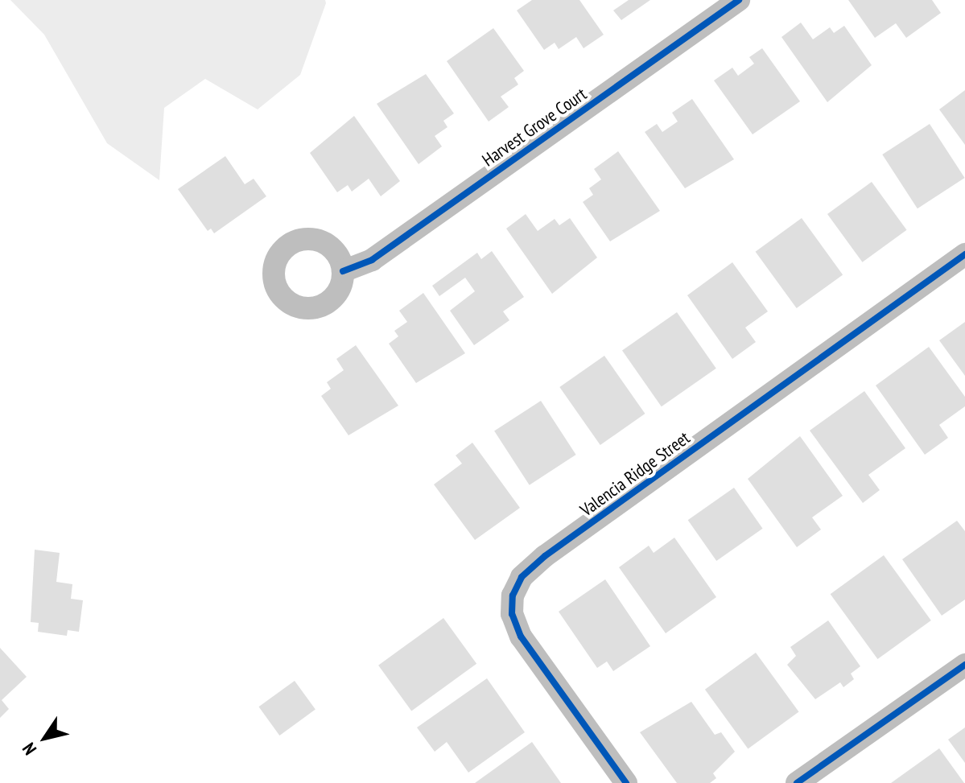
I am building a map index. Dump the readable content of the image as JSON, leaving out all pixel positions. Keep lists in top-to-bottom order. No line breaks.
{"streets":{"street":["Harvest Grove Court","Valencia Ridge Street"]},"north":"bottom left"}
